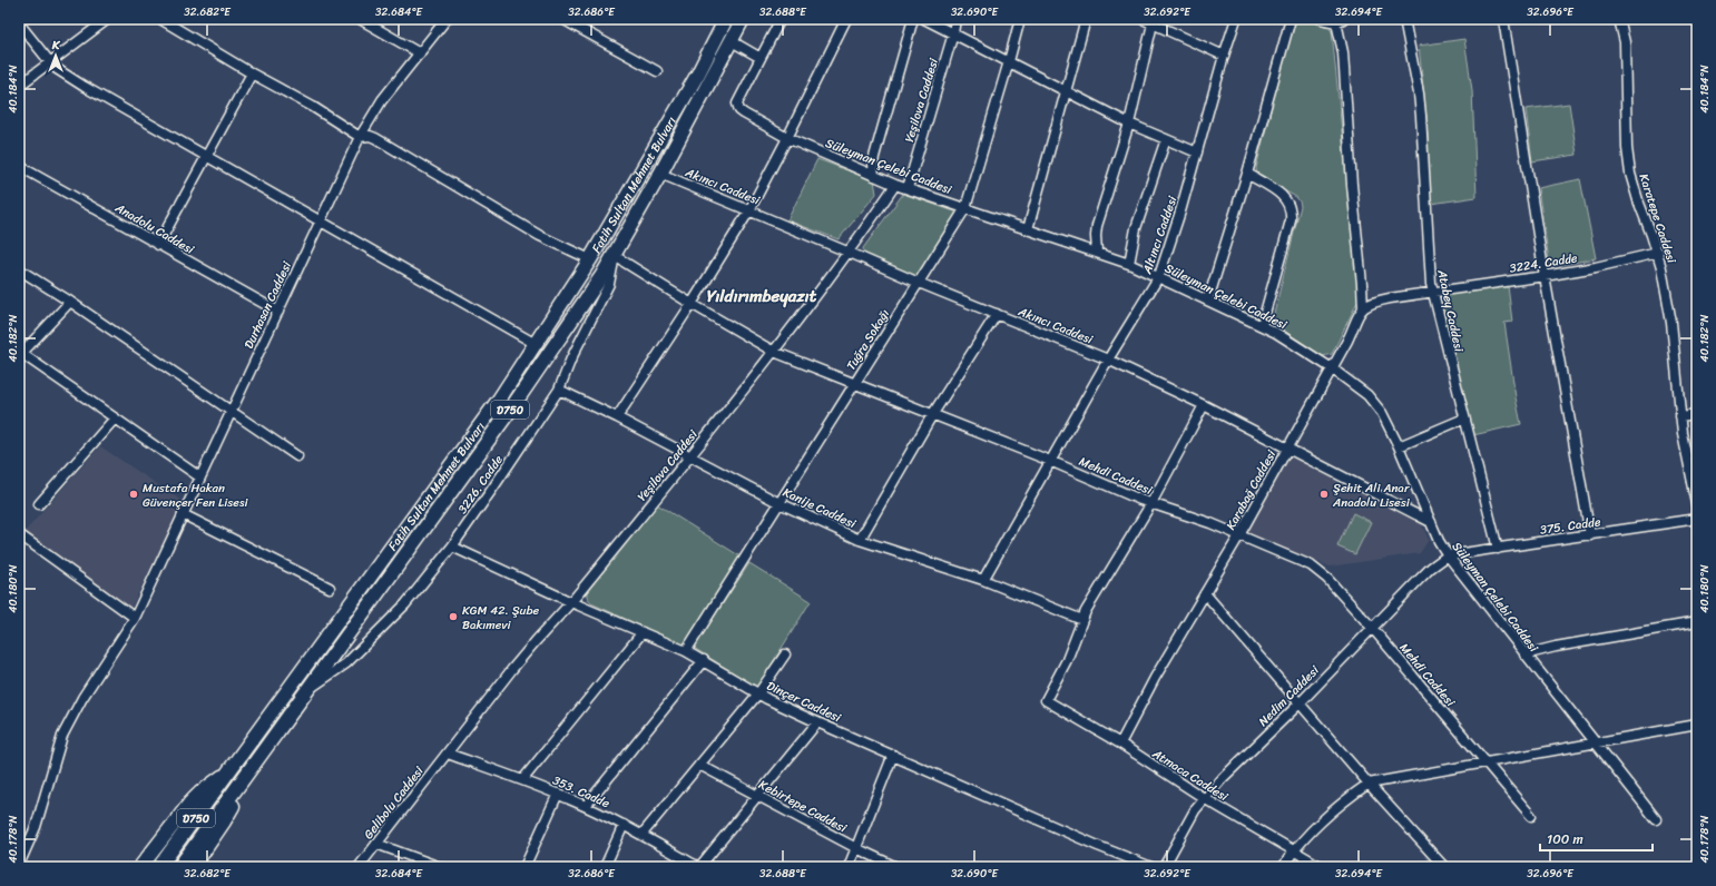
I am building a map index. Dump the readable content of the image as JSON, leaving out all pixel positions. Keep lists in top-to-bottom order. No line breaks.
{"streets":{"highway":["Fatih Sultan Mehmet Bulvarı","D750"],"street":["Yeşilova Caddesi","Süleyman Çelebi Caddesi","Akıncı Caddesi","Karatepe Caddesi","Anadolu Caddesi","Altıncı Caddesi","3224. Cadde","Durhasan Caddesi","Atabey Caddesi","Tuğra Sokağı","Mehdi Caddesi","3226. Cadde","Karabağ Caddesi","Kanije Caddesi","375. Cadde","Nedim Caddesi","Dinçer Caddesi","Atmaca Caddesi","353. Cadde","Gelibolu Caddesi","Kebirtepe Caddesi"]},"crossings":[["Yeşilova Caddesi","Süleyman Çelebi Caddesi"],["Yeşilova Caddesi","Akıncı Caddesi"],["Yeşilova Caddesi","Mehdi Caddesi"],["Yeşilova Caddesi","Kanije Caddesi"],["Yeşilova Caddesi","Dinçer Caddesi"],["Yeşilova Caddesi","353. Cadde"],["Yeşilova Caddesi","Gelibolu Caddesi"],["Süleyman Çelebi Caddesi","Akıncı Caddesi"],["Süleyman Çelebi Caddesi","Altıncı Caddesi"],["Süleyman Çelebi Caddesi","Tuğra Sokağı"],["Süleyman Çelebi Caddesi","Karabağ Caddesi"],["Süleyman Çelebi Caddesi","375. Cadde"],["Süleyman Çelebi Caddesi","Nedim Caddesi"],["Fatih Sultan Mehmet Bulvarı","Akıncı Caddesi"],["Fatih Sultan Mehmet Bulvarı","Mehdi Caddesi"],["Fatih Sultan Mehmet Bulvarı","3226. Cadde"],["Akıncı Caddesi","Altıncı Caddesi"],["Akıncı Caddesi","Tuğra Sokağı"],["Akıncı Caddesi","Karabağ Caddesi"],["Karatepe Caddesi","3224. Cadde"],["Anadolu Caddesi","Durhasan Caddesi"],["Altıncı Caddesi","Mehdi Caddesi"],["Altıncı Caddesi","Kanije Caddesi"],["3224. Cadde","Atabey Caddesi"],["Atabey Caddesi","375. Cadde"],["Tuğra Sokağı","Mehdi Caddesi"],["Tuğra Sokağı","Kanije Caddesi"],["Tuğra Sokağı","Dinçer Caddesi"],["Mehdi Caddesi","3226. Cadde"],["Mehdi Caddesi","Karabağ Caddesi"],["Mehdi Caddesi","Nedim Caddesi"],["3226. Cadde","Kanije Caddesi"],["3226. Cadde","Dinçer Caddesi"],["Karabağ Caddesi","Atmaca Caddesi"],["Kanije Caddesi","Atmaca Caddesi"],["375. Cadde","Nedim Caddesi"],["Nedim Caddesi","Atmaca Caddesi"],["353. Cadde","Gelibolu Caddesi"]],"districts":["Yıldırımbeyazıt"],"places":["Mustafa Hakan Güvençer Fen Lisesi","Şehit Ali Anar Anadolu Lisesi","KGM 42. Şube Bakımevi"],"scale_bar":"100 m","north":"top","coordinates":["32.682°E","32.684°E","32.686°E","32.688°E","32.690°E","32.692°E","32.694°E","32.696°E","40.184°N","40.182°N","40.180°N","40.178°N"]}
